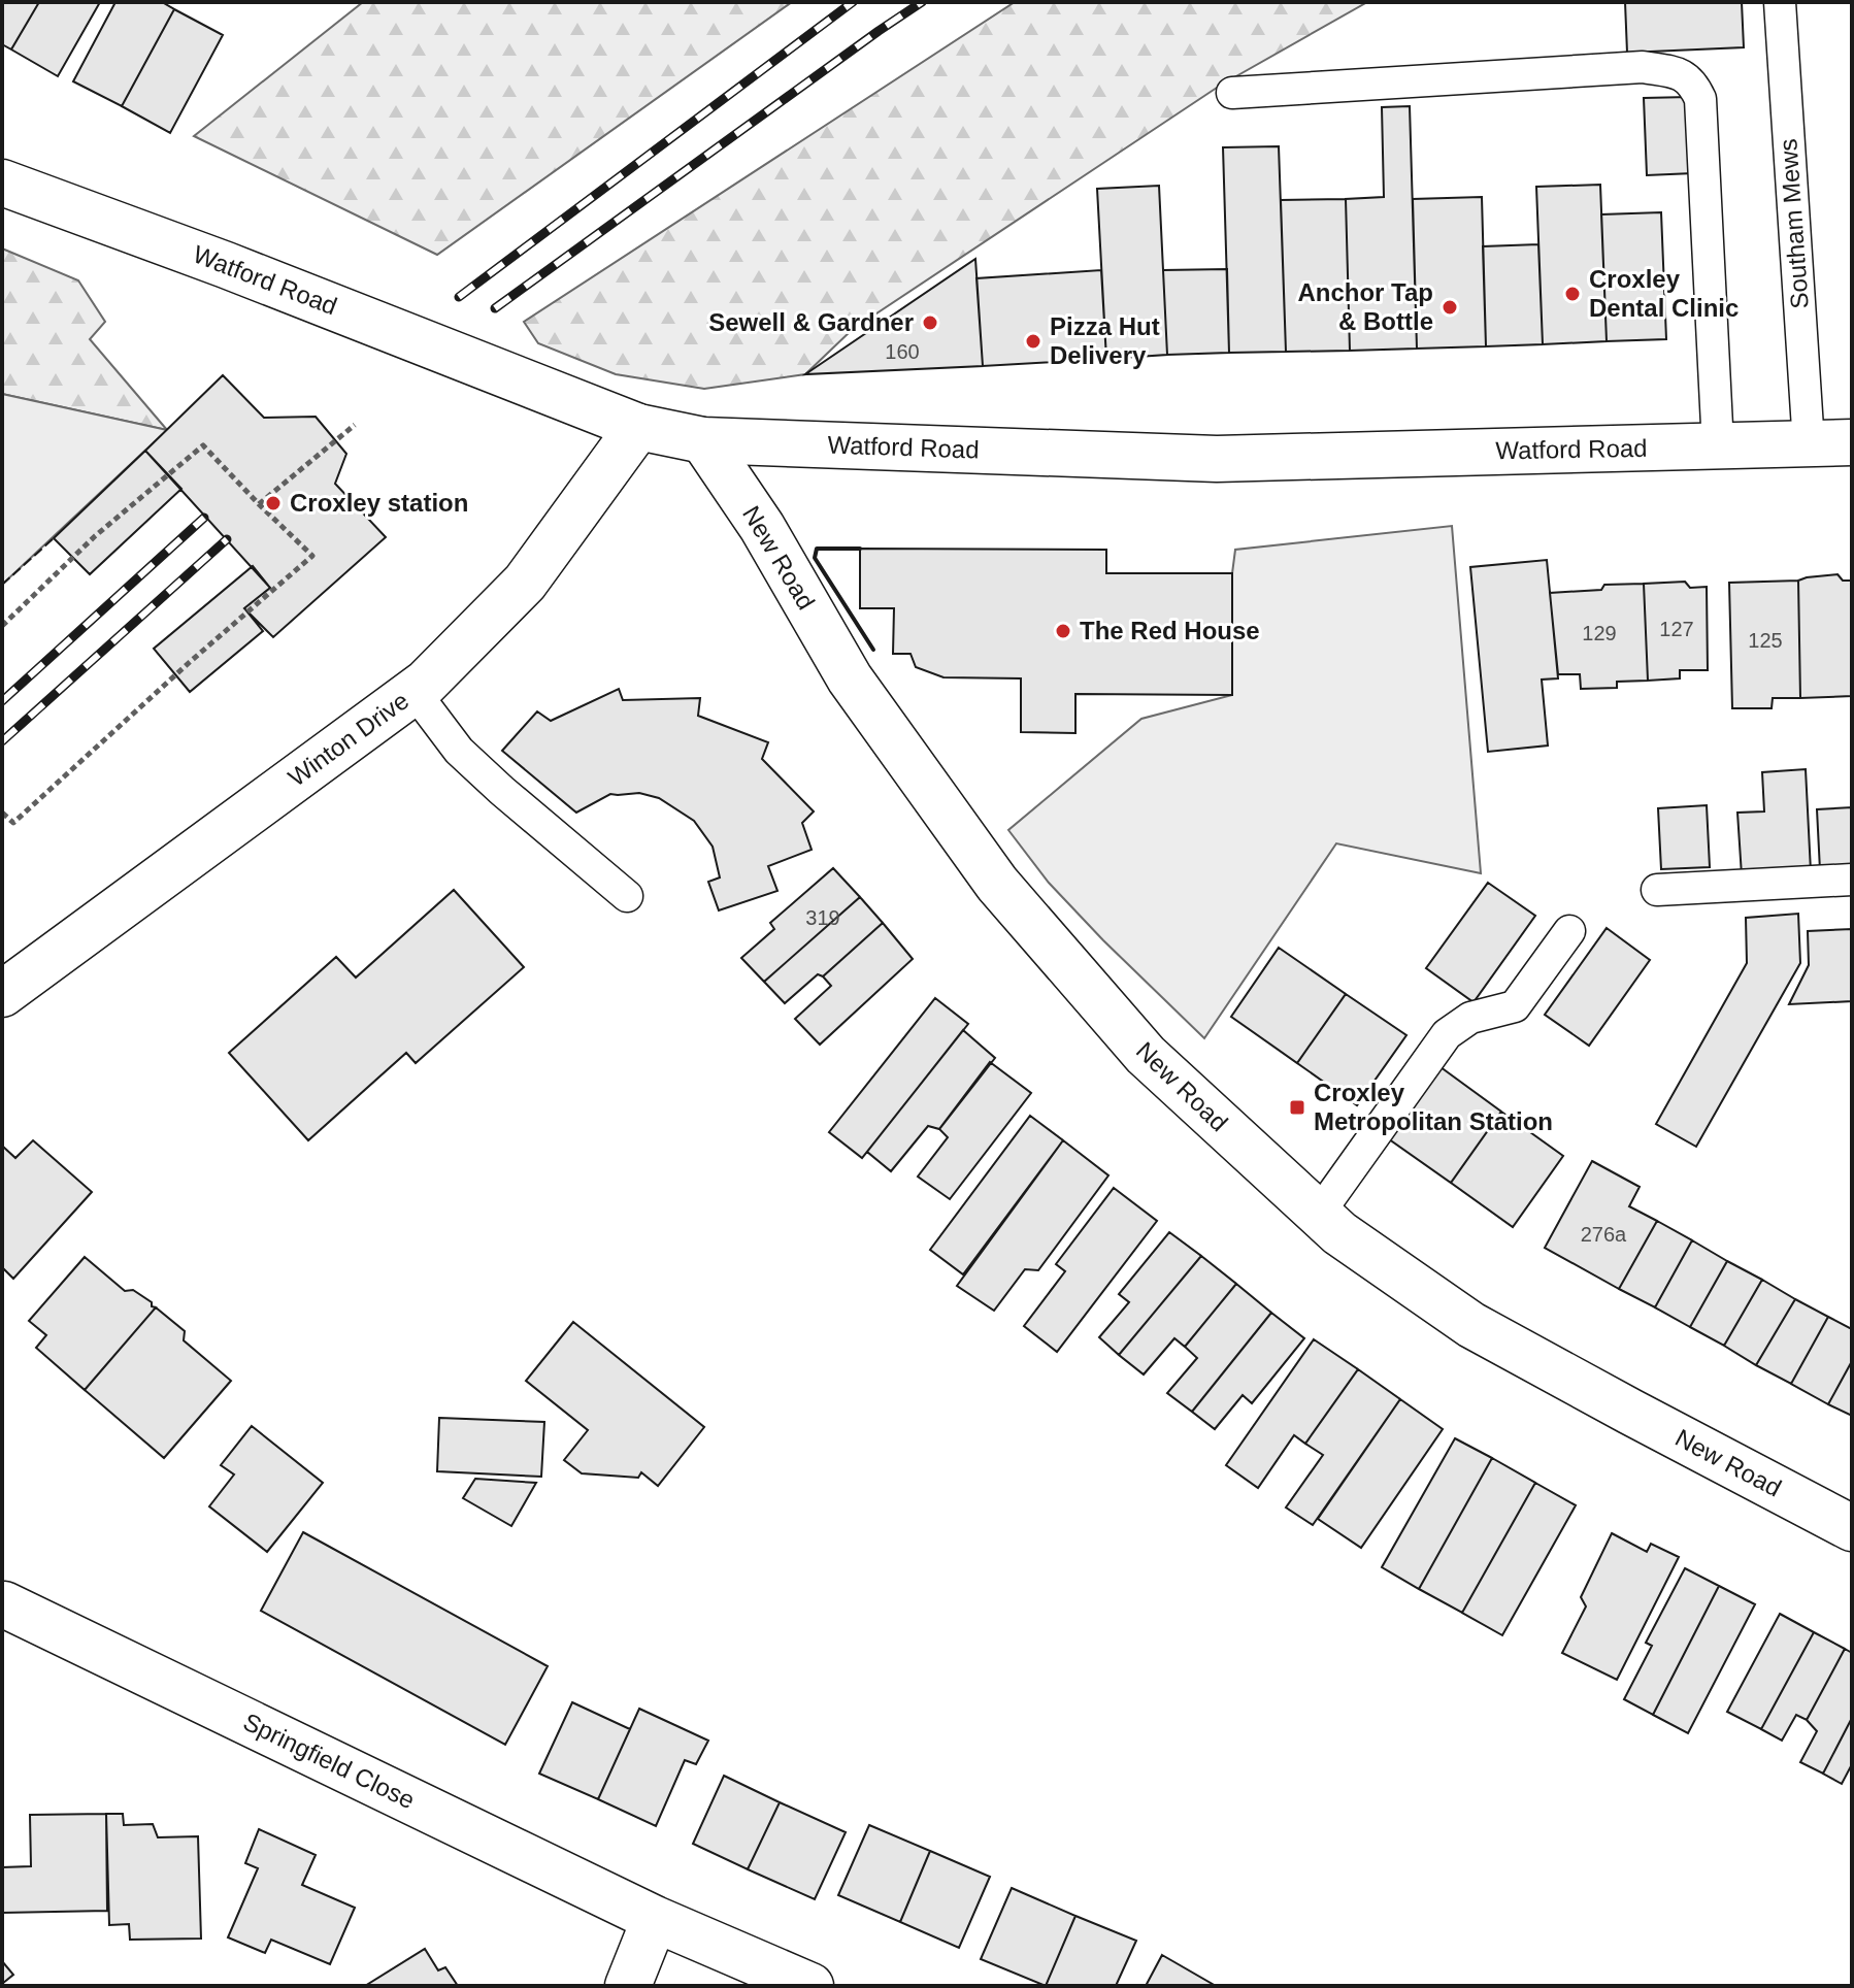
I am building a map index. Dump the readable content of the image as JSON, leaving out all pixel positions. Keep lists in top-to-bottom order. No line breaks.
{"streets":{"street":["Watford Road","New Road","Winton Drive","Springfield Close"],"lane":["Southam Mews"]},"crossings":[["Southam Mews","Watford Road"],["Watford Road","New Road"],["Watford Road","Winton Drive"]],"places":{"other":["Croxley Dental Clinic","Anchor Tap & Bottle","Sewell & Gardner","Pizza Hut Delivery","Croxley station","The Red House"],"transit":["Croxley Metropolitan Station"]},"house_numbers":["160","127","129","125","319","276a"]}
